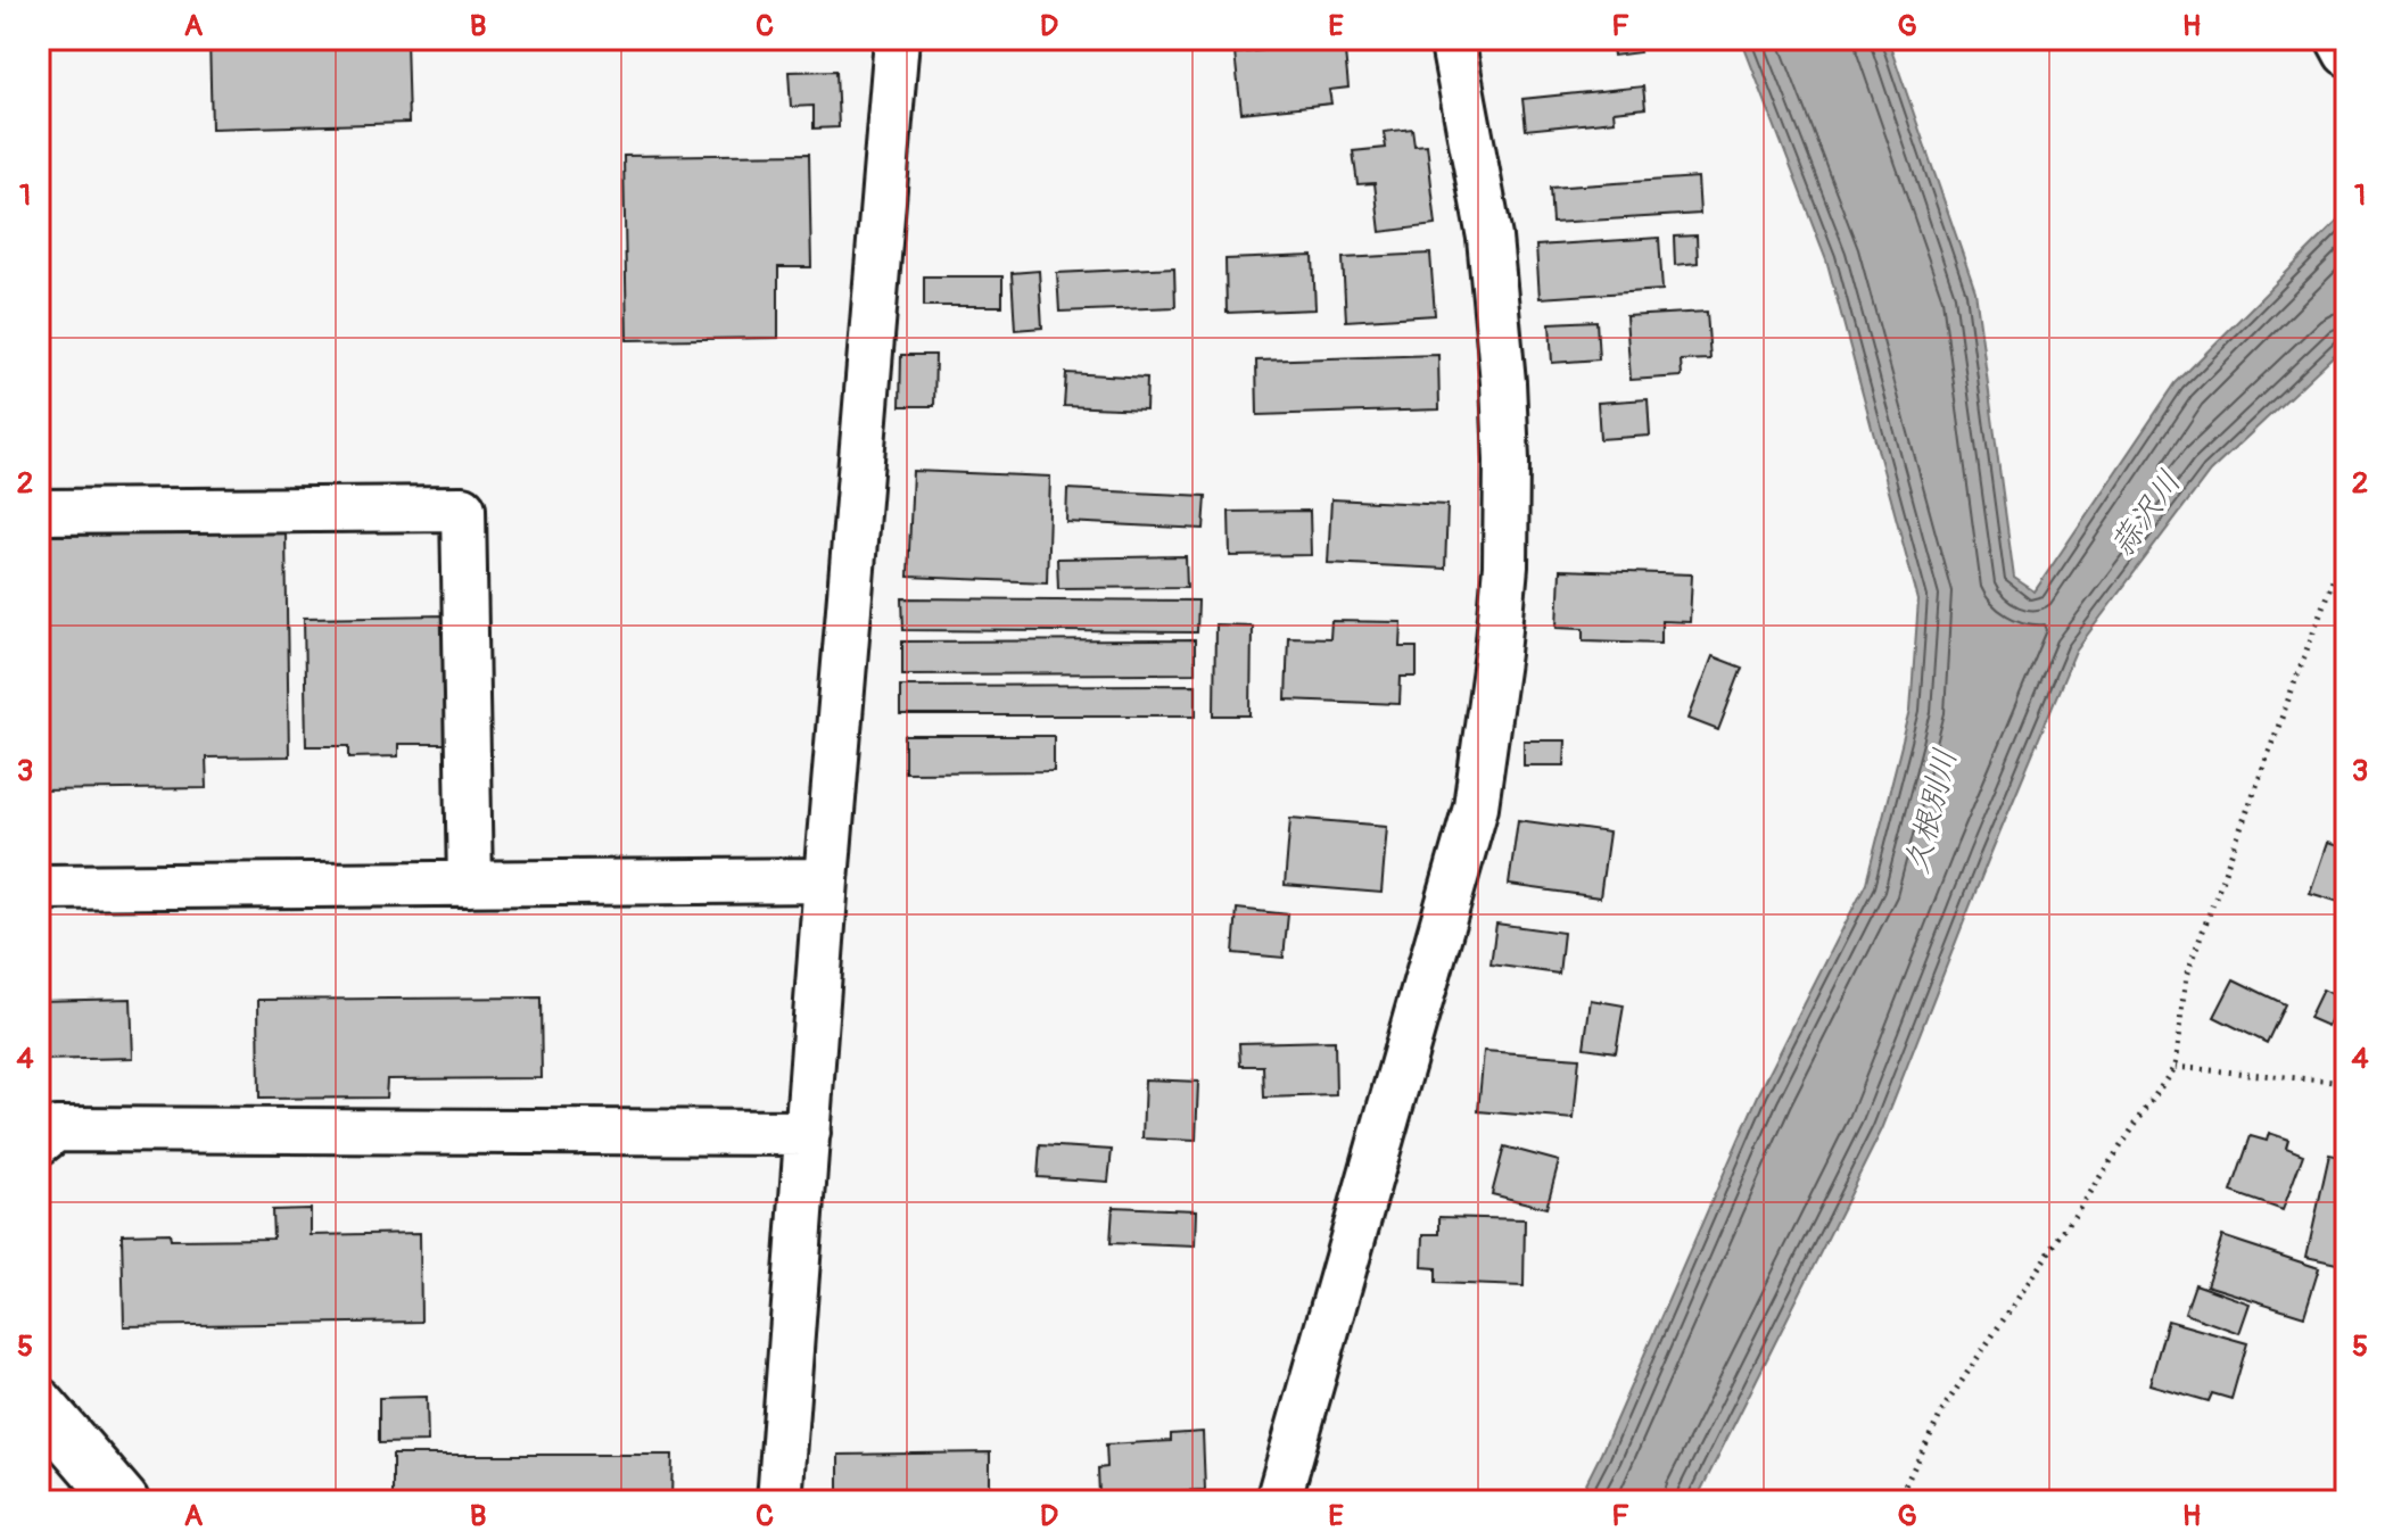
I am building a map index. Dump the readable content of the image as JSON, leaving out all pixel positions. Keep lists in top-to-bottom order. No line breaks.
{"water":["蒜沢川","久根別川"],"grid":{"columns":["A","B","C","D","E","F","G","H"],"rows":["1","2","3","4","5"]}}
